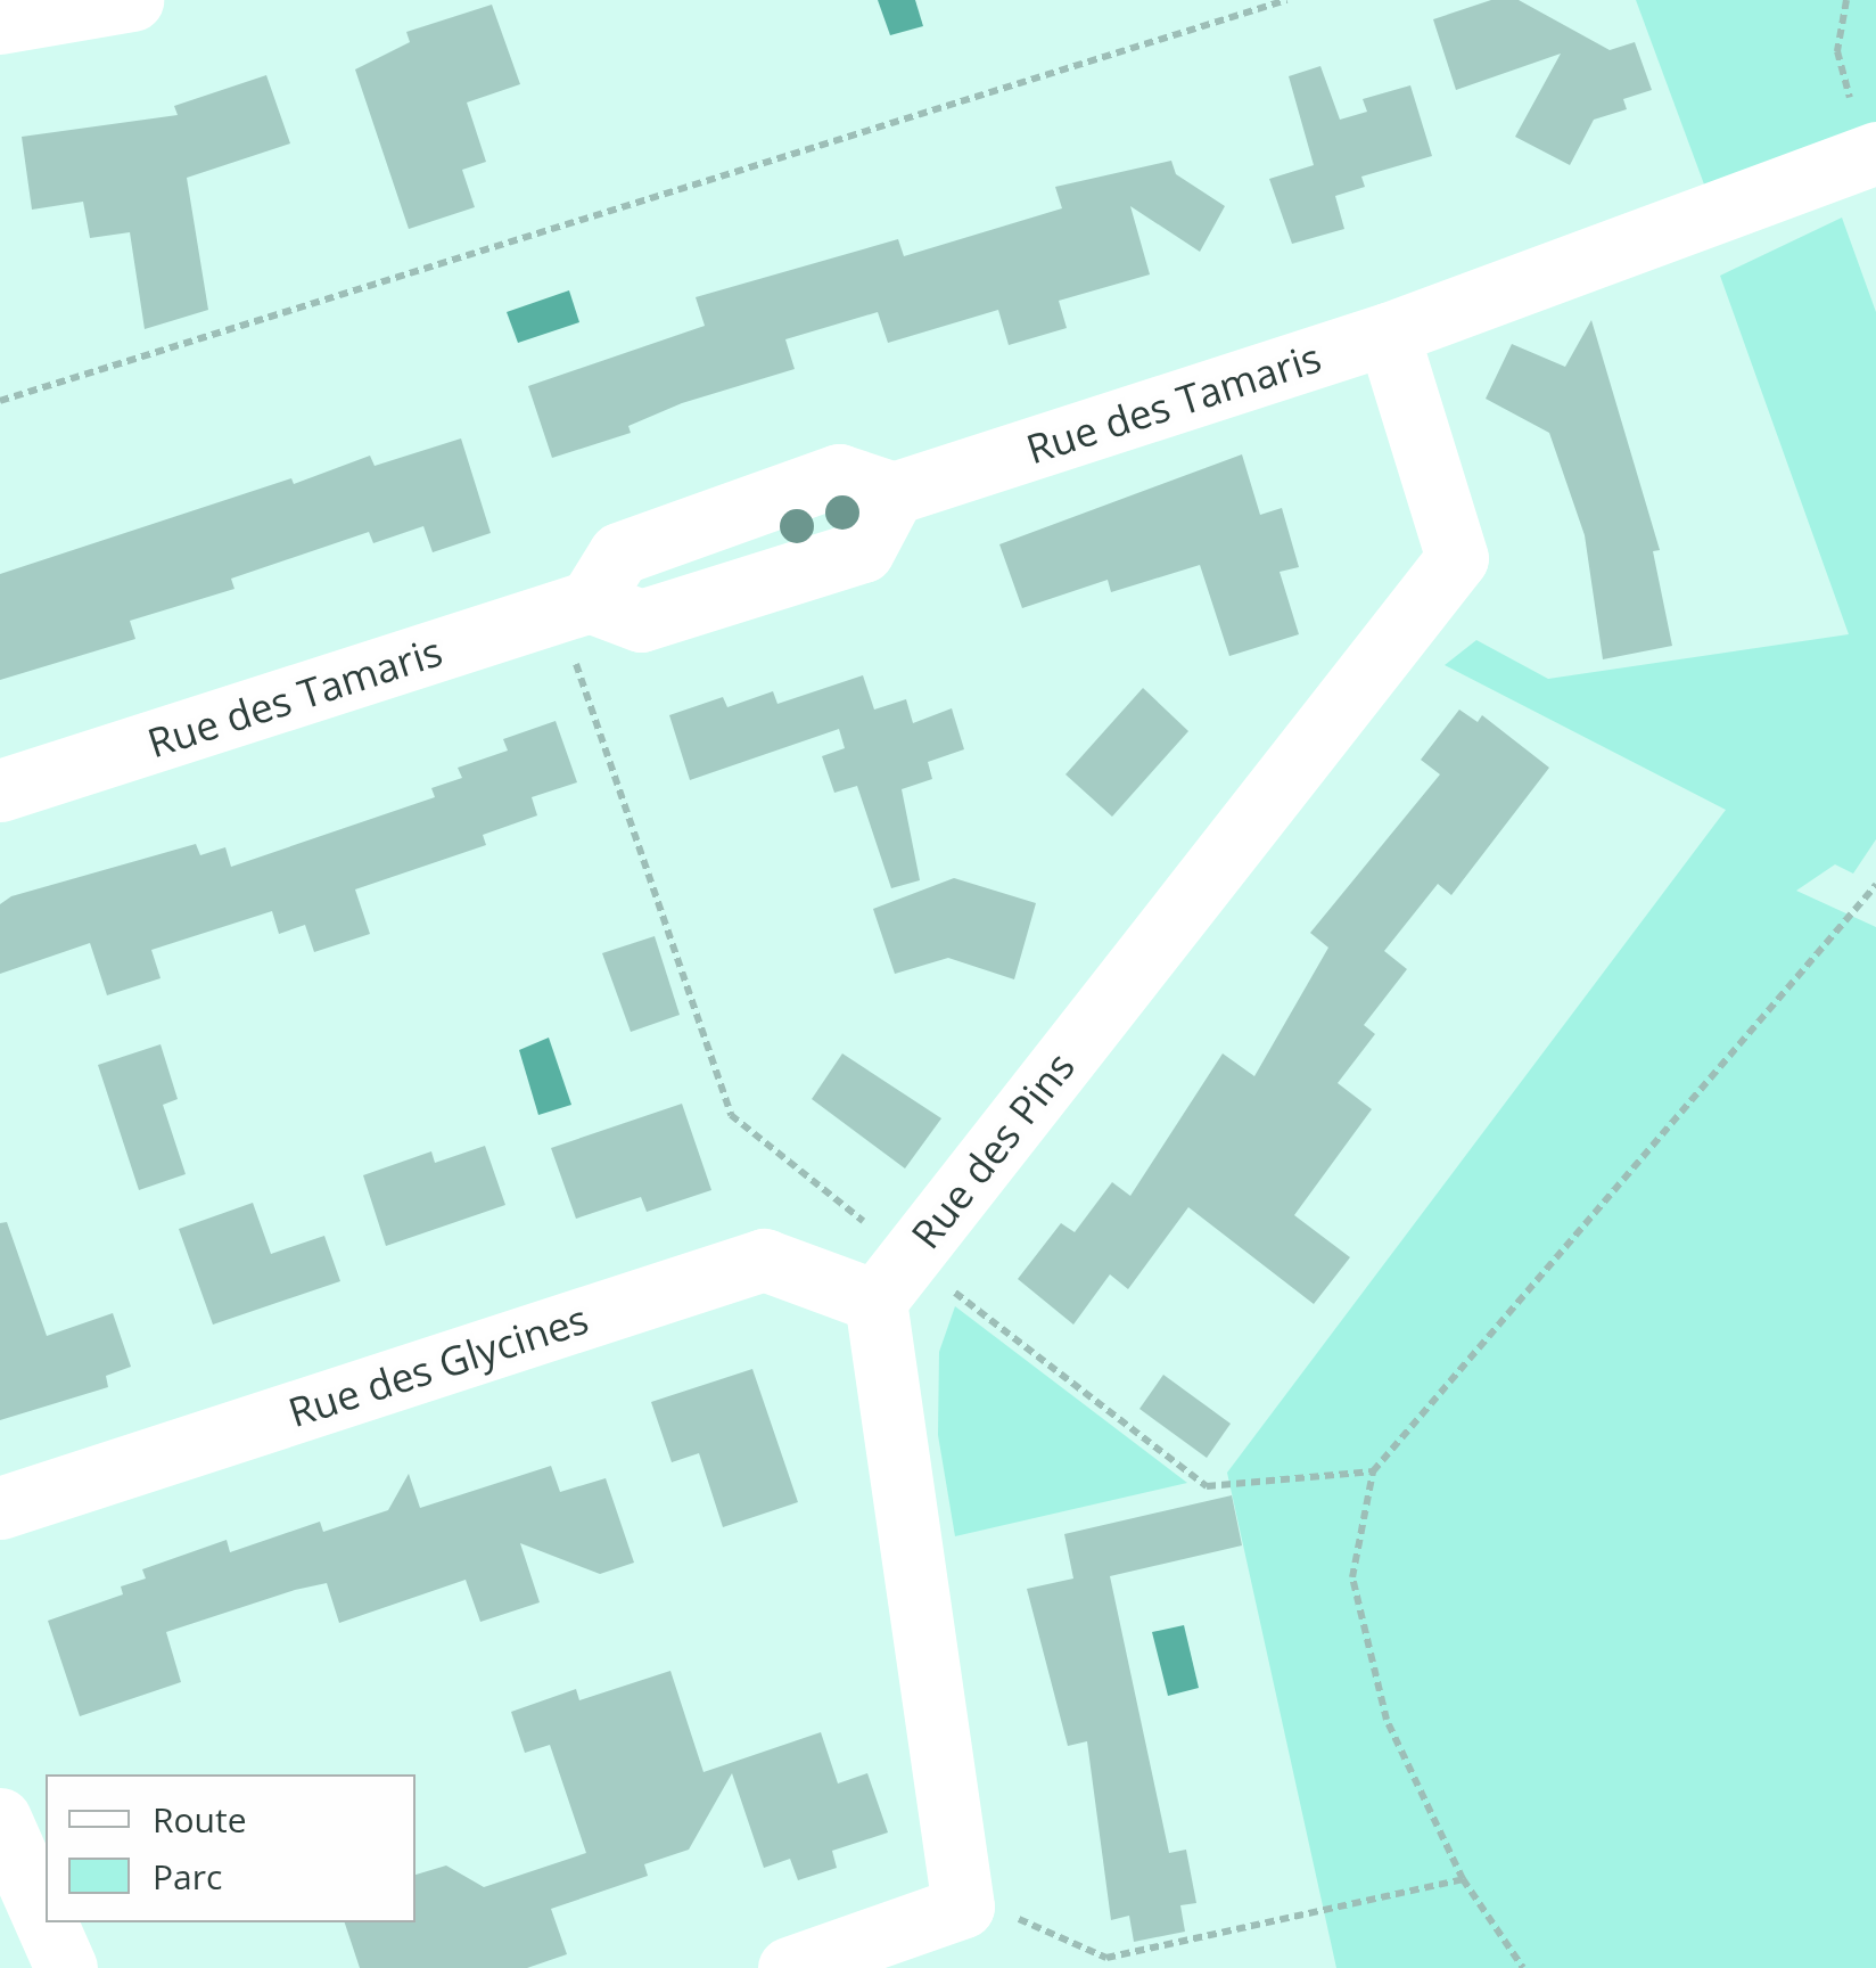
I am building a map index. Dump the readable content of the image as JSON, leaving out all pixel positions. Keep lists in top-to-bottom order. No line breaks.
{"streets":{"street":["Rue des Tamaris","Rue des Pins","Rue des Glycines"]},"crossings":[["Rue des Tamaris","Rue des Pins"],["Rue des Pins","Rue des Glycines"]],"legend":["Route","Parc"]}
